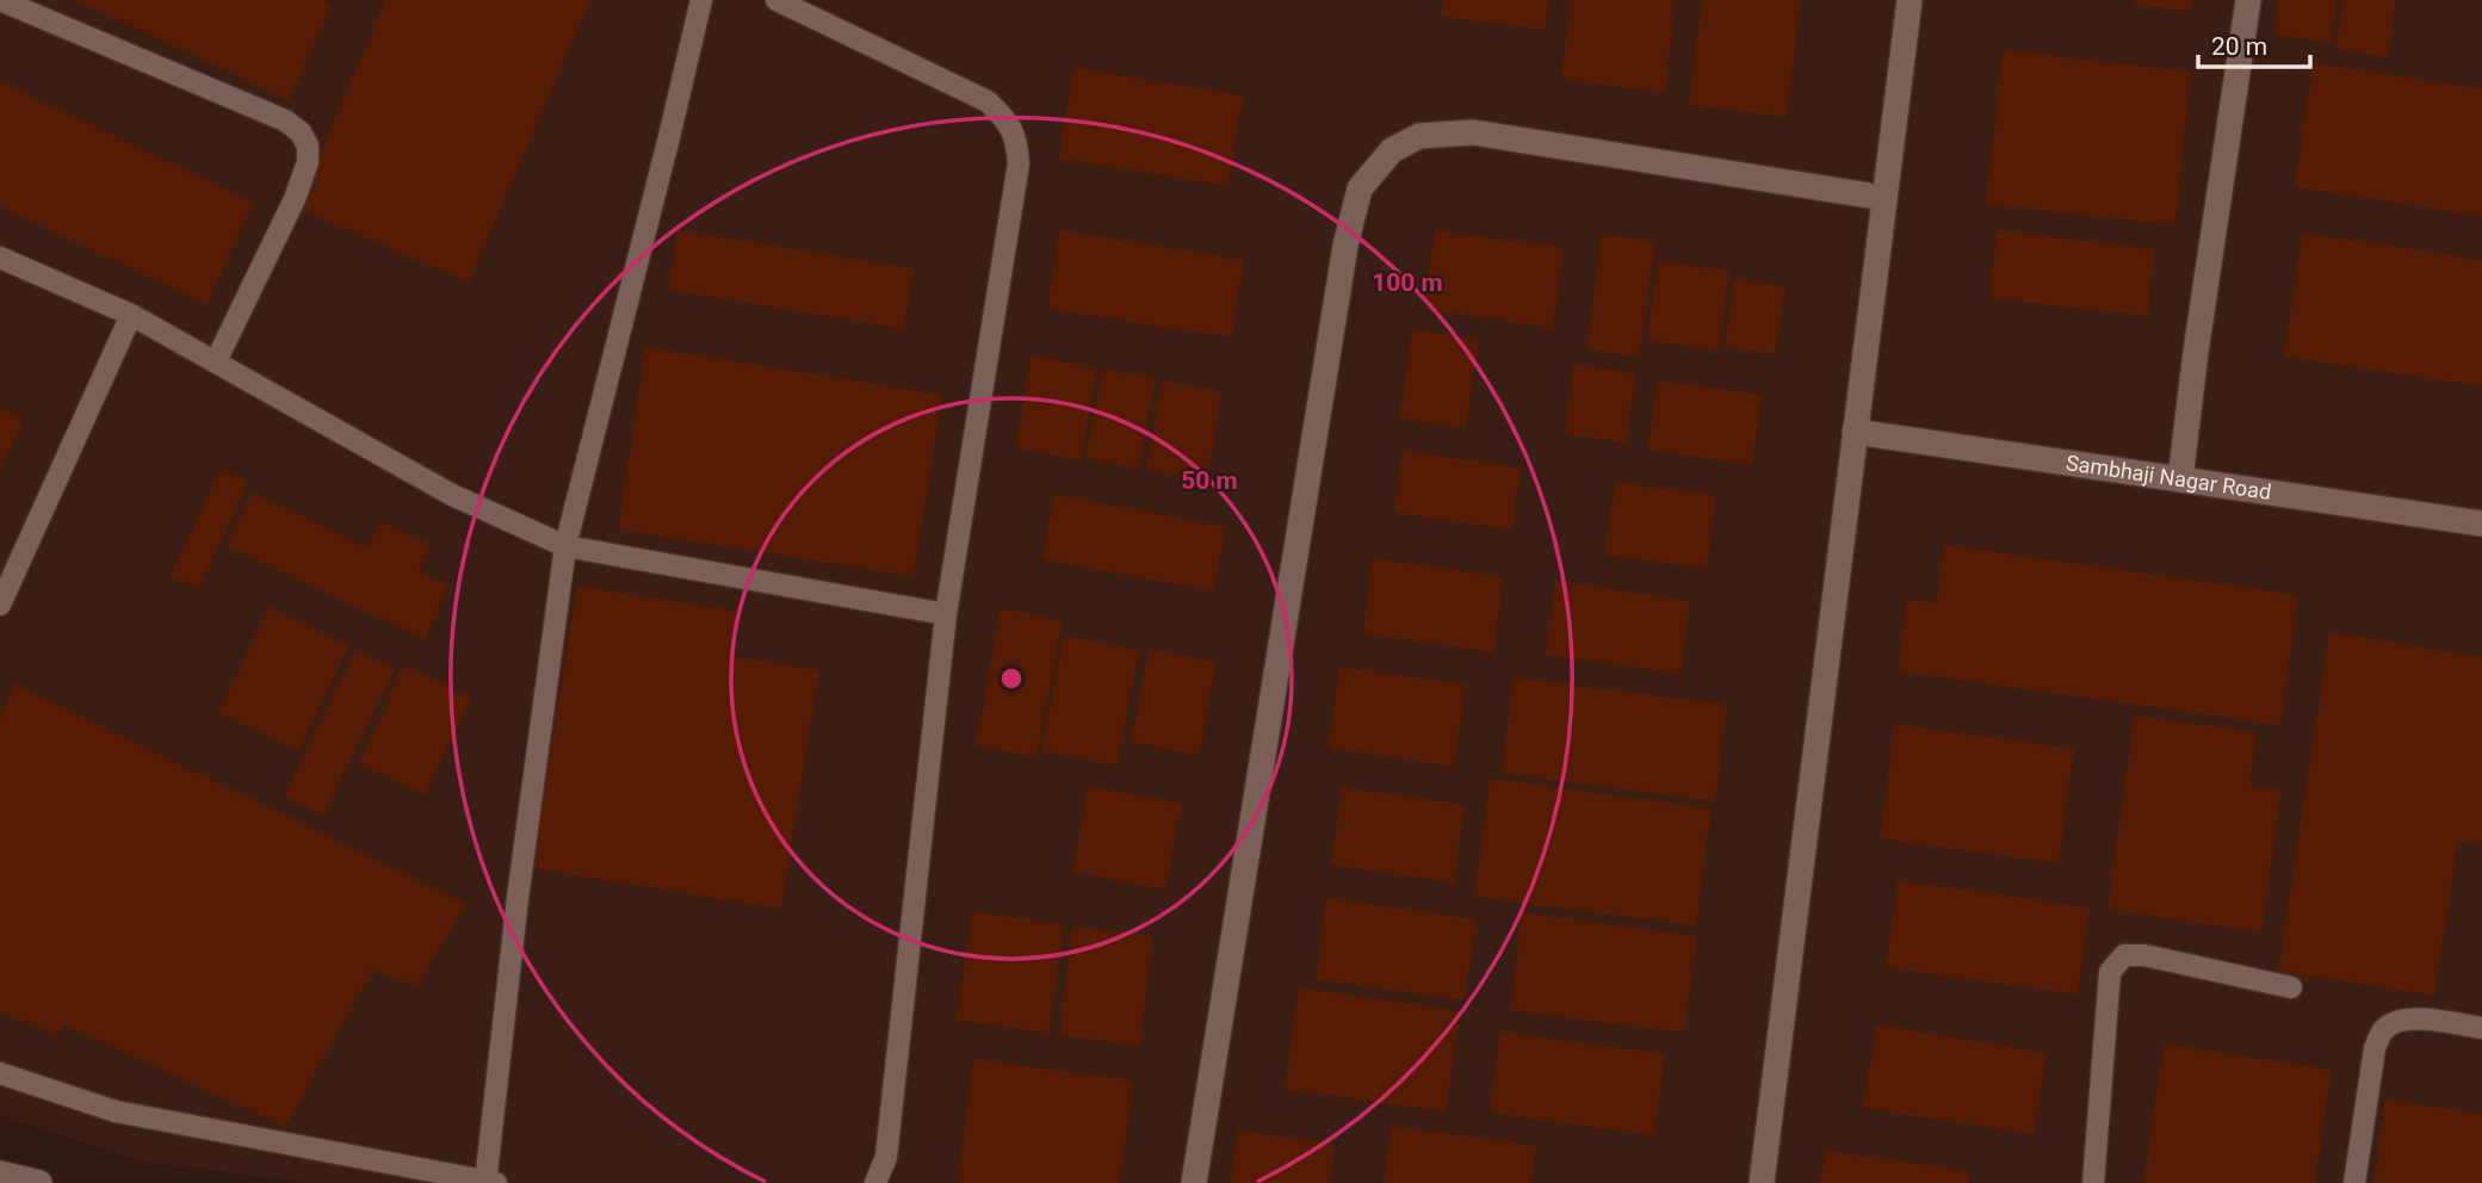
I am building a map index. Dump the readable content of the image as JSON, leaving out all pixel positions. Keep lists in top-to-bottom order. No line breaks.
{"streets":{"street":["Sambhaji Nagar Road"]},"scale_bar":"20 m","rings":["100 m","50 m"]}
